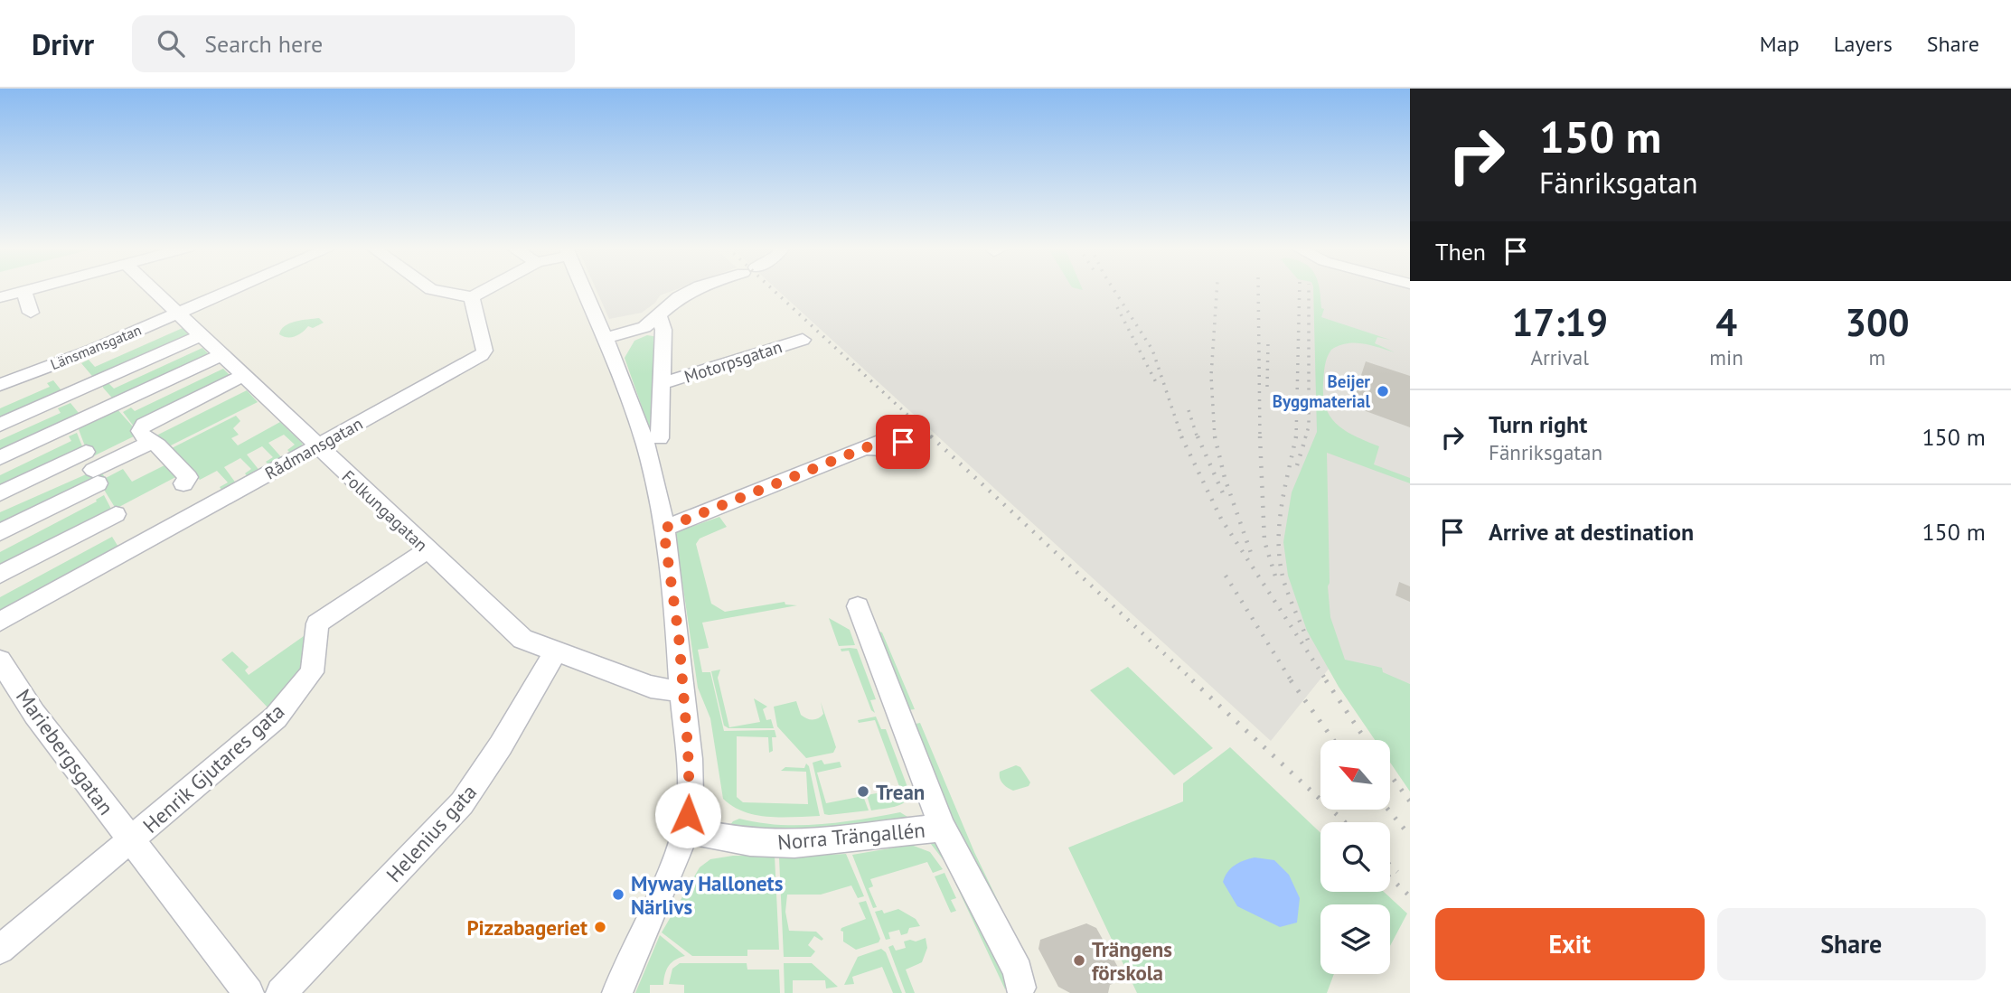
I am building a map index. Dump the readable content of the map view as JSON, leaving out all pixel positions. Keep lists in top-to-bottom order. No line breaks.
{"streets":{"street":["Länsmansgatan","Motorpsgatan","Rådmansgatan","Folkungagatan","Mariebergsgatan","Henrik Gjutares gata","Helenius gata","Norra Trängallén"]},"crossings":[["Länsmansgatan","Folkungagatan"],["Rådmansgatan","Folkungagatan"],["Folkungagatan","Henrik Gjutares gata"],["Folkungagatan","Helenius gata"],["Mariebergsgatan","Henrik Gjutares gata"]],"places":["Beijer Byggmaterial","Trean","Myway Hallonets Närlivs","Pizzabageriet","Trängens förskola"],"north":"top left","page":{"header":"Drivr","search":"Search here","nav":["Map","Layers","Share"],"turn":["150 m","Fänriksgatan"],"then":"Then","eta":["17:19","Arrival","4","min","300","m"],"list":[{"name":"Turn right","note":"Fänriksgatan","value":"150 m"},{"name":"Arrive at destination","value":"150 m"}],"buttons":["Exit","Share"]}}
